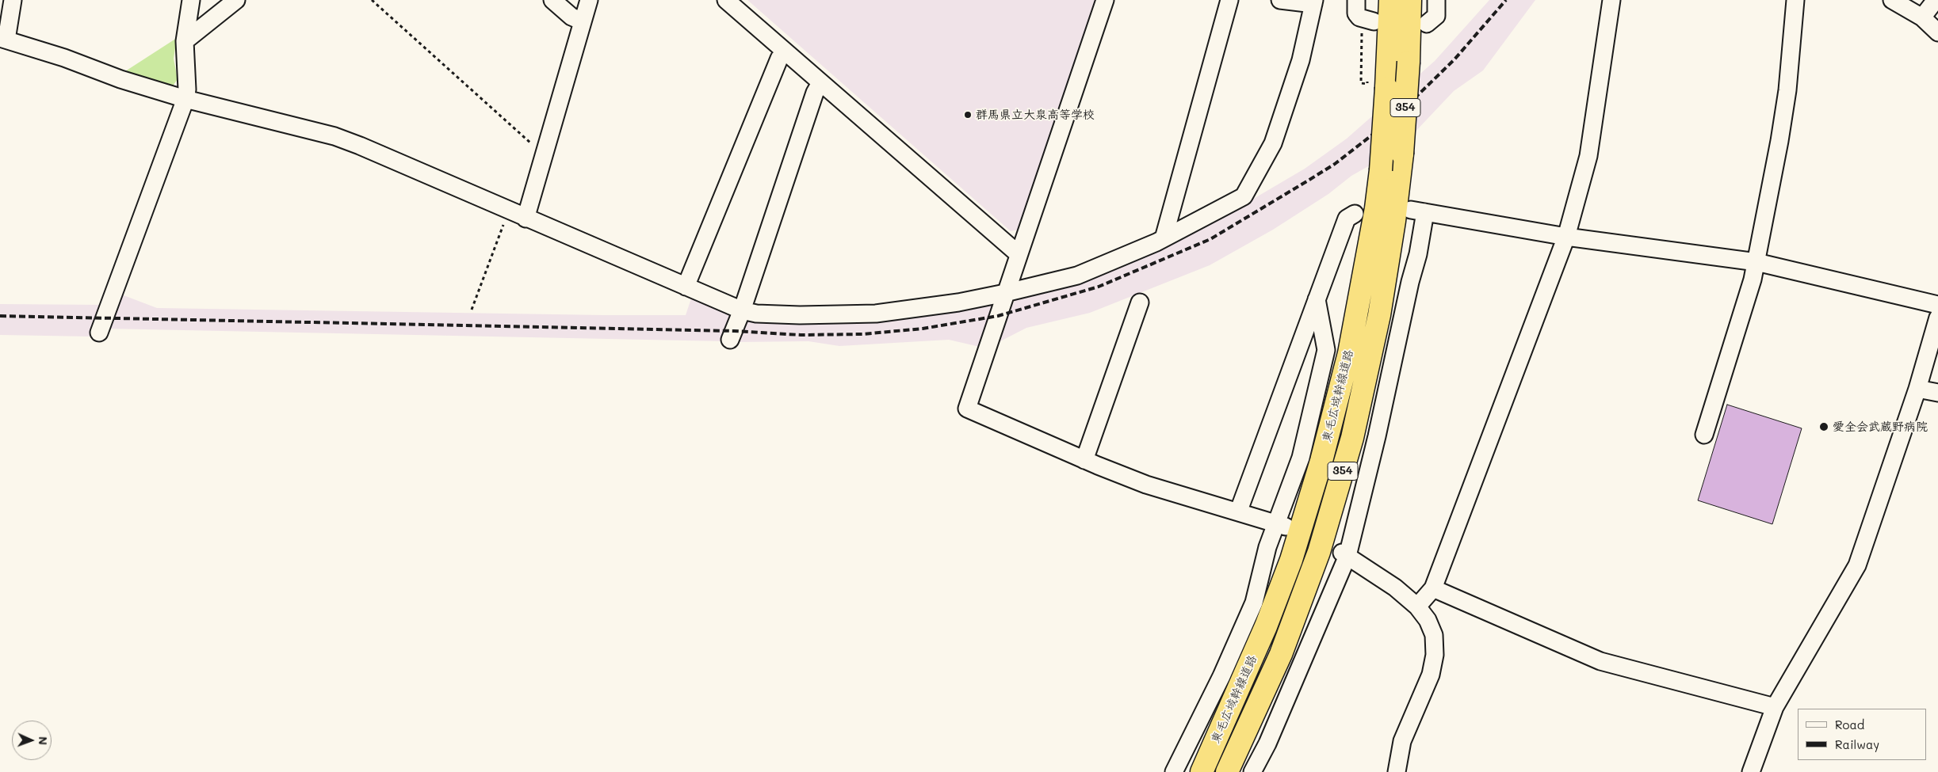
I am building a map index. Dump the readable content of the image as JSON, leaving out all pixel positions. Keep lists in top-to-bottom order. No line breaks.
{"streets":{"highway":["354","東毛広域幹線道路"]},"places":["群馬県立大泉高等学校","愛全会武蔵野病院"],"legend":["Road","Railway"],"north":"right"}
